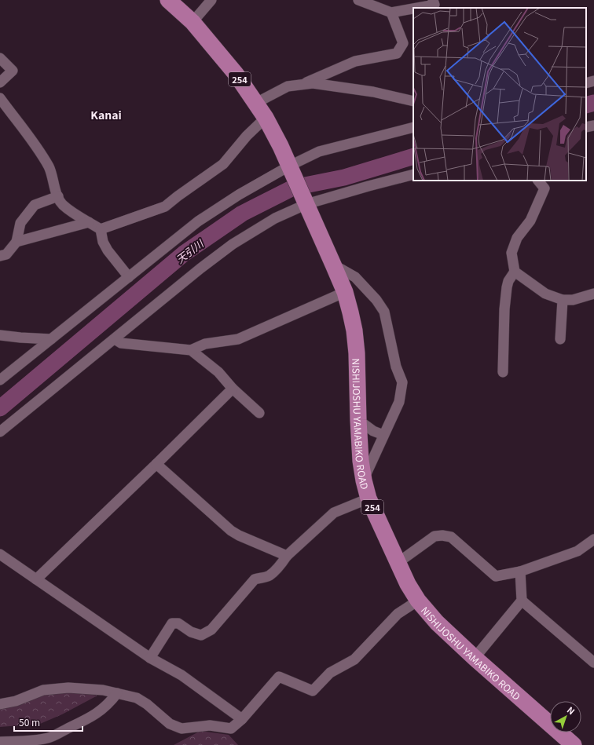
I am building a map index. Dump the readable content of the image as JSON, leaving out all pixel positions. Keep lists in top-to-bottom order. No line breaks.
{"streets":{"highway":["254","NISHIJOSHU YAMABIKO ROAD"]},"crossings":[["254","NISHIJOSHU YAMABIKO ROAD"]],"districts":["Kanai"],"water":["天引川"],"scale_bar":"50 m","north":"top right"}
